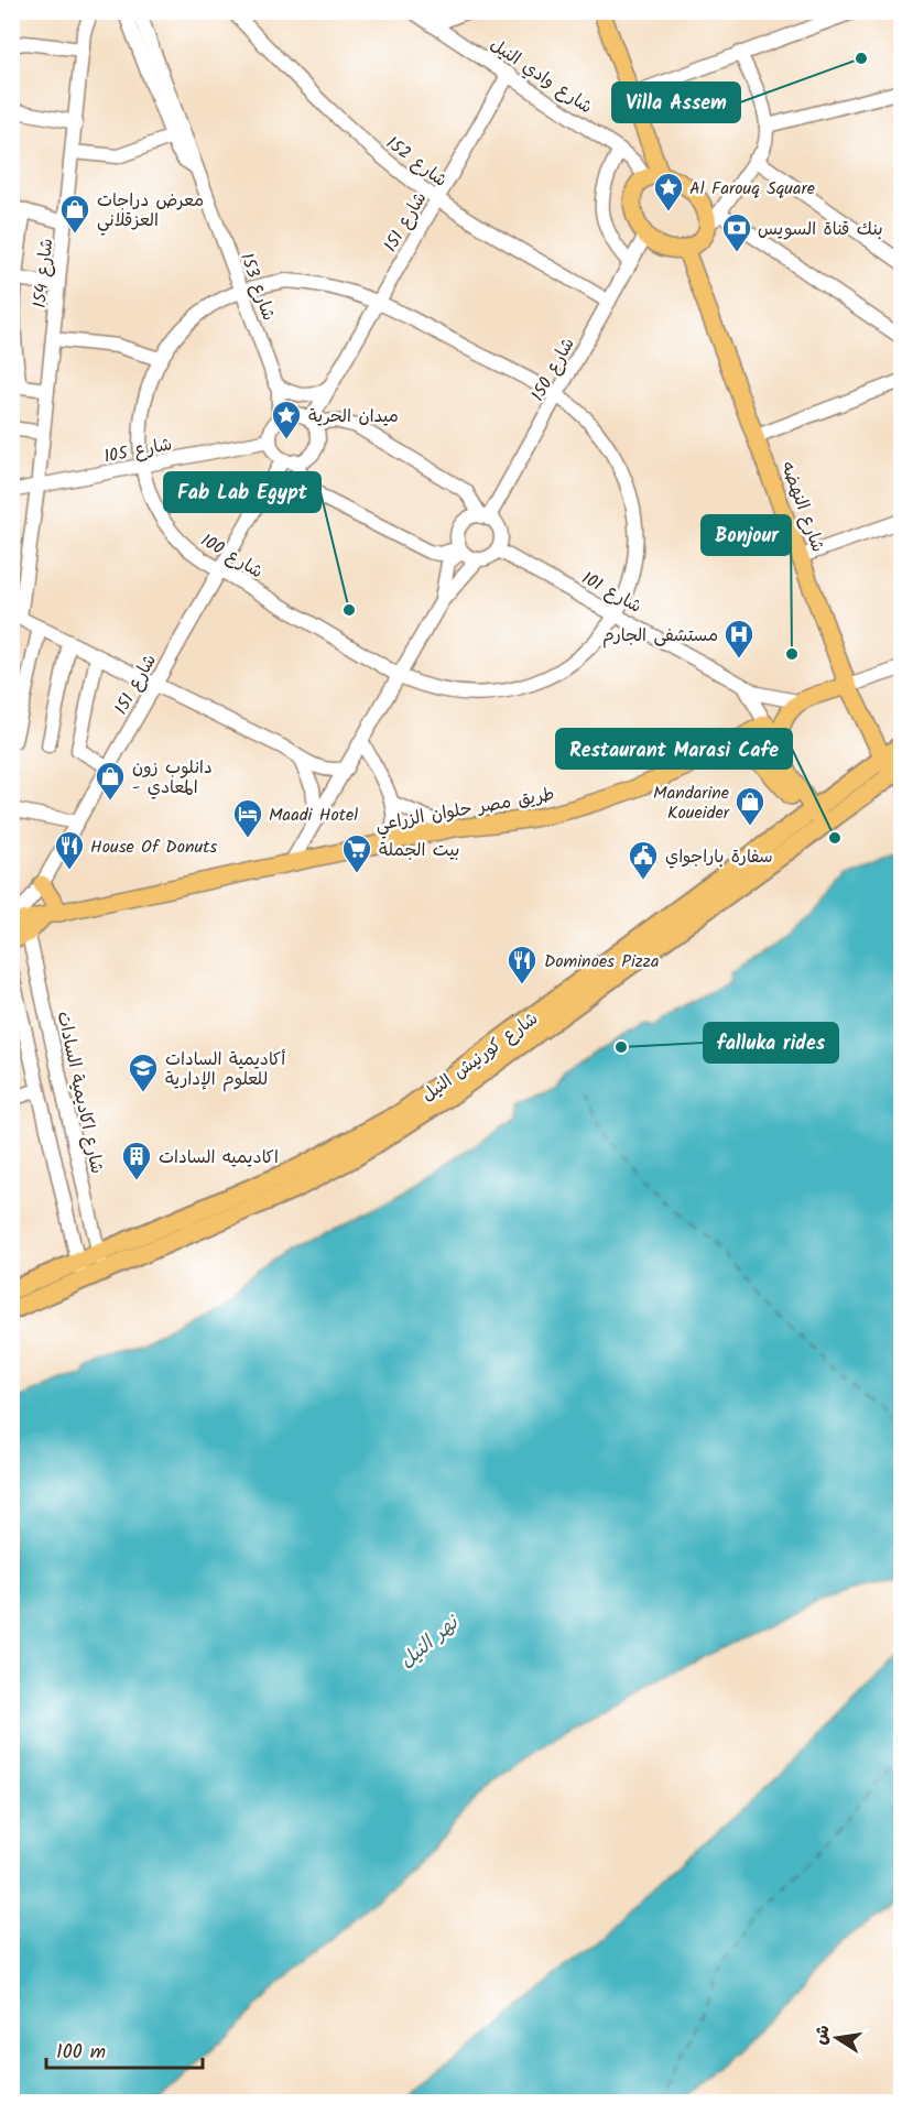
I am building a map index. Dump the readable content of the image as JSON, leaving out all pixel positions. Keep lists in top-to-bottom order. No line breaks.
{"streets":{"highway":["شارع كورنيش النيل"],"main road":["شارع النهضه","طريق مصر حلوان الزراعي"],"street":["شارع وادي النيل","شارع 152","شارع 151","شارع 154","شارع 153","شارع 150","شارع 105","شارع 100","شارع 101","شارع اكاديمية السادات"]},"crossings":[["شارع وادي النيل","شارع 151"],["شارع وادي النيل","شارع 150"],["شارع وادي النيل","شارع النهضه"],["شارع 152","شارع 151"],["شارع 152","شارع 150"],["شارع 151","شارع 153"],["شارع 151","شارع 105"],["شارع 151","شارع 100"],["شارع 151","طريق مصر حلوان الزراعي"],["شارع 151","شارع اكاديمية السادات"],["شارع 154","شارع 105"],["شارع 153","شارع 105"],["شارع 153","شارع 100"],["شارع 150","شارع النهضه"],["شارع 150","شارع 100"],["شارع 150","شارع 101"],["شارع 105","شارع 100"],["شارع النهضه","شارع كورنيش النيل"],["شارع 100","شارع 101"],["طريق مصر حلوان الزراعي","شارع اكاديمية السادات"],["شارع كورنيش النيل","شارع اكاديمية السادات"]],"water":["نهر النيل"],"places":{"other":["Villa Assem","Fab Lab Egypt","Bonjour","Restaurant Marasi Cafe","falluka rides"],"place":["Al Farouq Square","ميدان الحرية"],"shop":["معرض دراجات العزقلاني","دانلوب زون - المعادي","Mandarine Koueider"],"bank":["بنك قناة السويس"],"hospital":["مستشفى الجارم"],"hotel":["Maadi Hotel"],"restaurant":["House Of Donuts","Dominoes Pizza"],"supermarket":["بيت الجملة"],"public building":["سفارة باراجواي"],"school or university":["أكاديمية السادات للعلوم الإدارية"],"building":["اكاديميه السادات"]},"scale_bar":"100 m","north":"left"}
